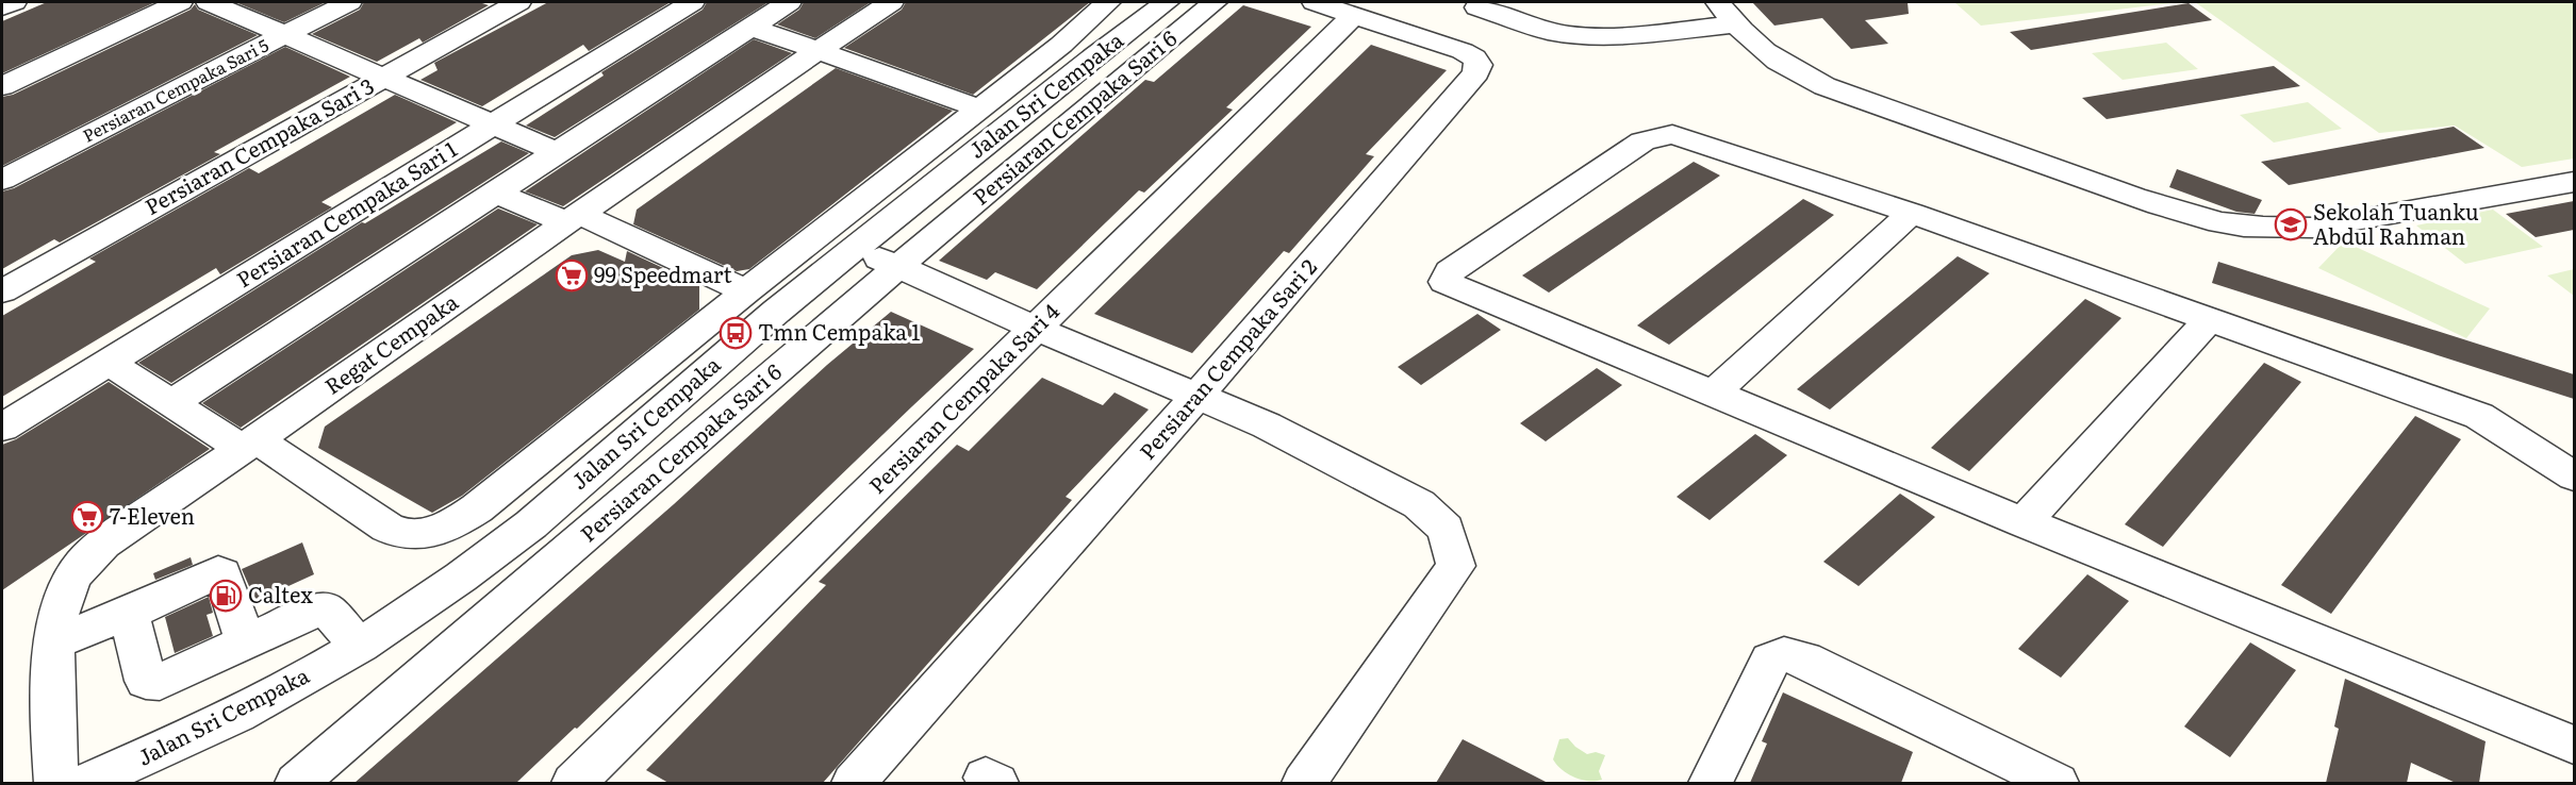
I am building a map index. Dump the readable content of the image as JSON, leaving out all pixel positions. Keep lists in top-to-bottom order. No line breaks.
{"streets":{"street":["Persiaran Cempaka Sari 5","Jalan Sri Cempaka","Persiaran Cempaka Sari 6","Persiaran Cempaka Sari 3","Persiaran Cempaka Sari 1","Regat Cempaka","Persiaran Cempaka Sari 2","Persiaran Cempaka Sari 4"]},"crossings":[["Jalan Sri Cempaka","Persiaran Cempaka Sari 1"],["Jalan Sri Cempaka","Regat Cempaka"],["Persiaran Cempaka Sari 2","Persiaran Cempaka Sari 4"]],"places":{"school or university":["Sekolah Tuanku Abdul Rahman"],"supermarket":["99 Speedmart","7-Eleven"],"bus stop":["Tmn Cempaka 1"],"fuel station":["Caltex"]}}
